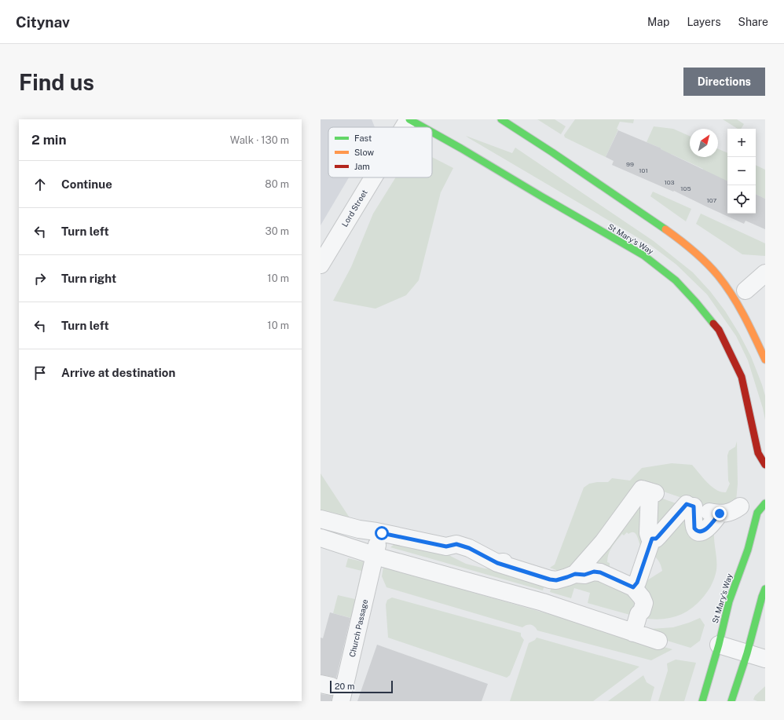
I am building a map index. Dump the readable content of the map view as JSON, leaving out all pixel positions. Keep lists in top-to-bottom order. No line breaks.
{"streets":{"main road":["St Mary's Way"],"street":["Lord Street","Church Passage"]},"crossings":[["Lord Street","St Mary's Way"]],"house_numbers":["99","101","103","105","107"],"legend":["Fast","Slow","Jam"],"scale_bar":"20 m","north":"top right","page":{"header":"Citynav","nav":["Map","Layers","Share"],"buttons":"Directions","title":"Find us","heading":["2 min","Walk · 130 m"],"map_buttons":["+","−"],"list":[["Continue","80 m"],["Turn left","30 m"],["Turn right","10 m"],["Turn left","10 m"],"Arrive at destination"],"scale":"20 m"}}
